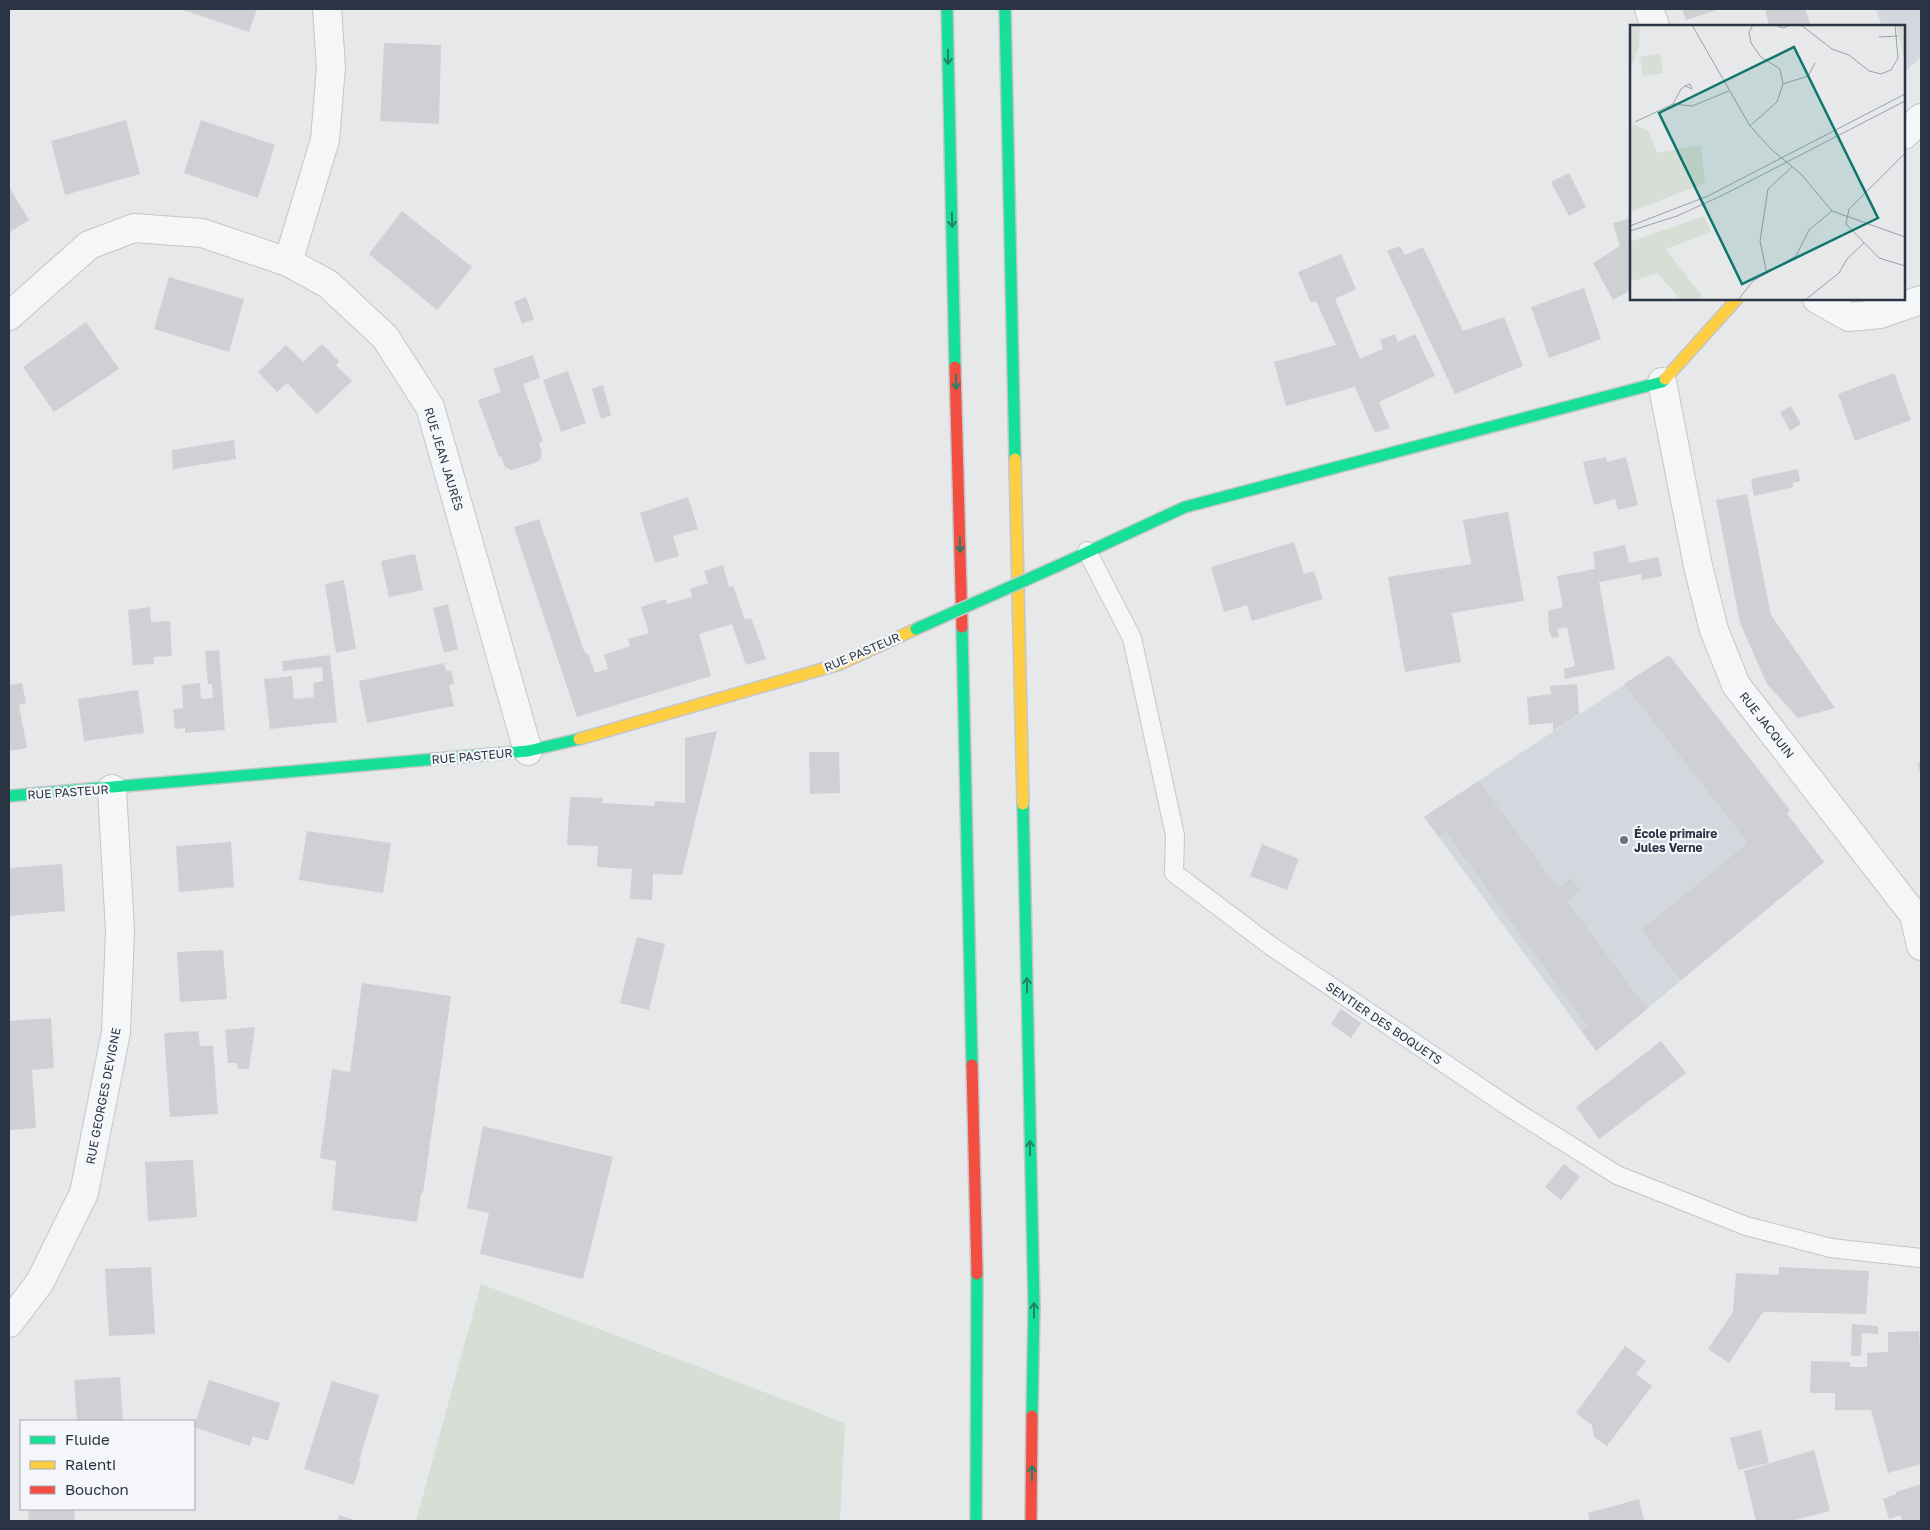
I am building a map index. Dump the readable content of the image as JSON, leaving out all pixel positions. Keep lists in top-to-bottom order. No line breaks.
{"streets":{"main road":["RUE PASTEUR"],"street":["RUE JEAN JAURÈS","RUE JACQUIN","RUE GEORGES DEVIGNE"],"lane":["SENTIER DES BOQUETS"]},"crossings":[["RUE JEAN JAURÈS","RUE PASTEUR"],["RUE PASTEUR","RUE JACQUIN"],["RUE PASTEUR","SENTIER DES BOQUETS"],["RUE PASTEUR","RUE GEORGES DEVIGNE"]],"places":["École primaire Jules Verne"],"legend":["Fluide","Ralenti","Bouchon"]}
